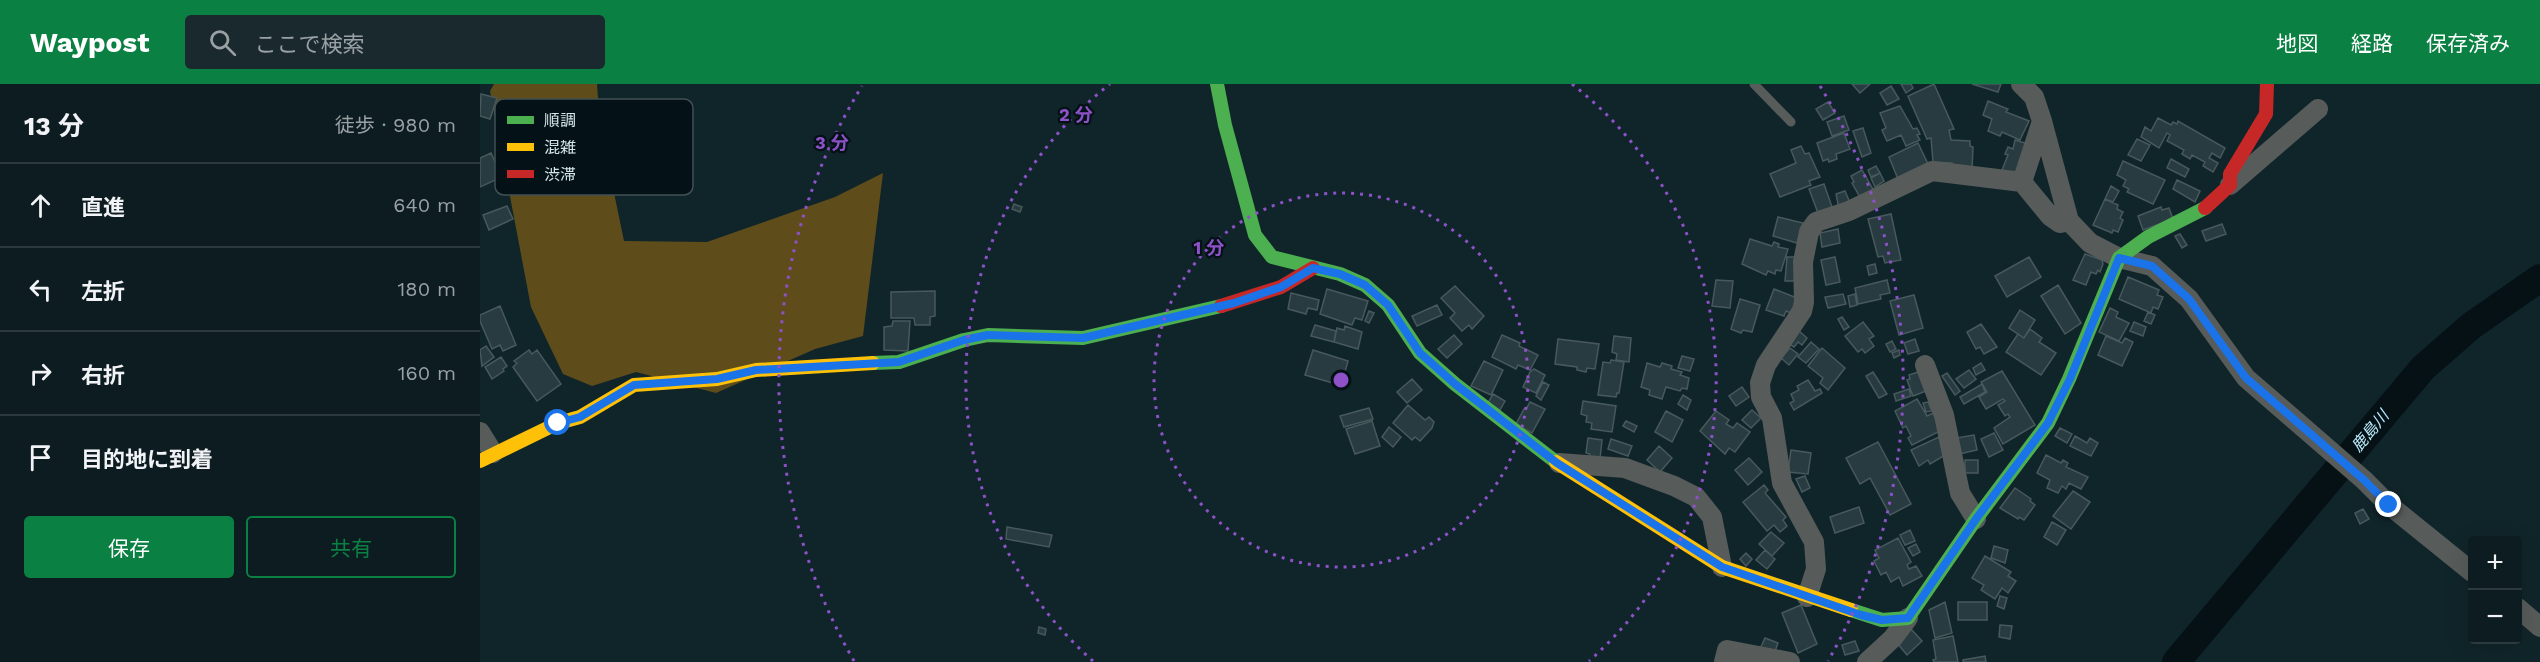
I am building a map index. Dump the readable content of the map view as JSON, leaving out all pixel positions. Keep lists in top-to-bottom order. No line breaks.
{"water":["鹿島川"],"legend":["順調","混雑","渋滞"],"page":{"header":"Waypost","search":"ここで検索","nav":["地図","経路","保存済み"],"heading":["13 分","徒歩 · 980 m"],"list":[["直進","640 m"],["左折","180 m"],["右折","160 m"],"目的地に到着"],"buttons":["保存","共有"],"map_buttons":["+","−"]},"rings":["2 分","3 分","1 分"]}
